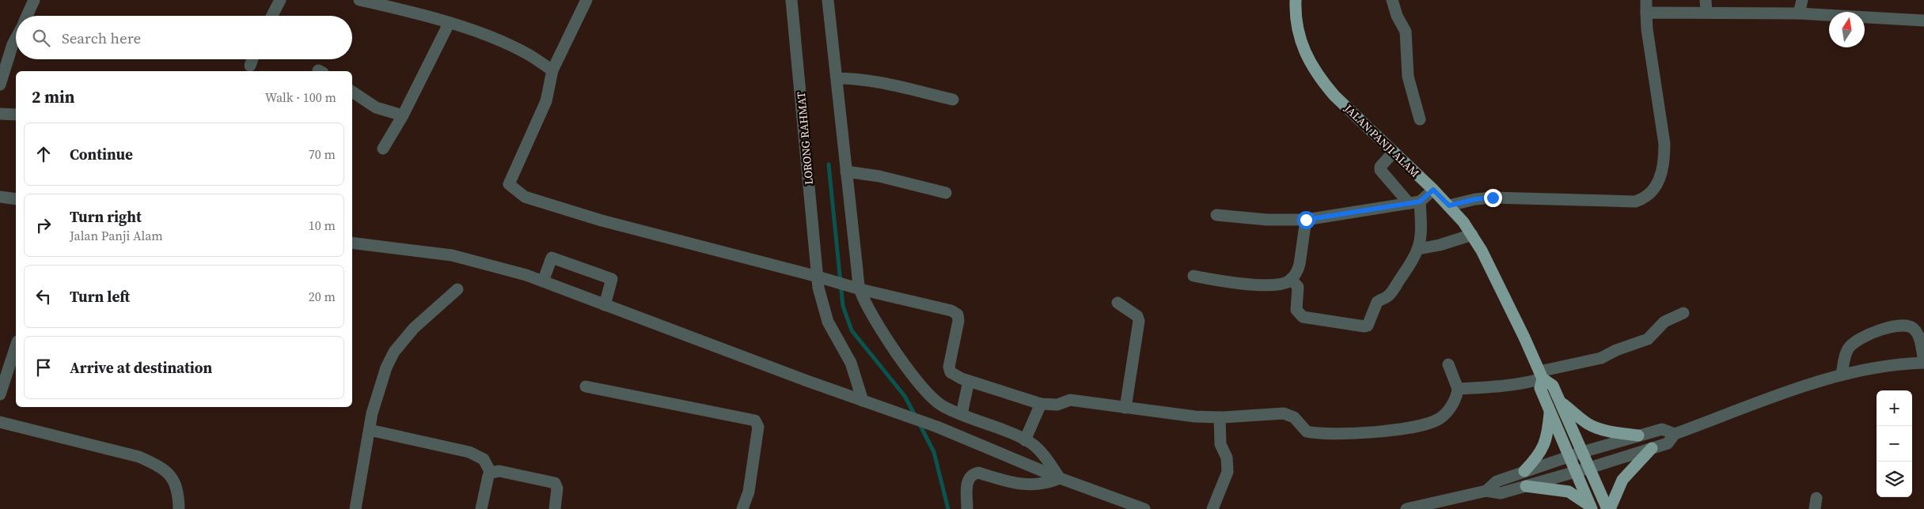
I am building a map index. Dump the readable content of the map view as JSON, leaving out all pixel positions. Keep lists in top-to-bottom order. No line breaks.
{"streets":{"main road":["JALAN PANJI ALAM"],"street":["LORONG RAHMAT"]},"north":"top","page":{"search":"Search here","heading":["2 min","Walk · 100 m"],"list":[["Continue","70 m"],["Turn right","Jalan Panji Alam","10 m"],["Turn left","20 m"],"Arrive at destination"],"map_buttons":["+","−"]}}
